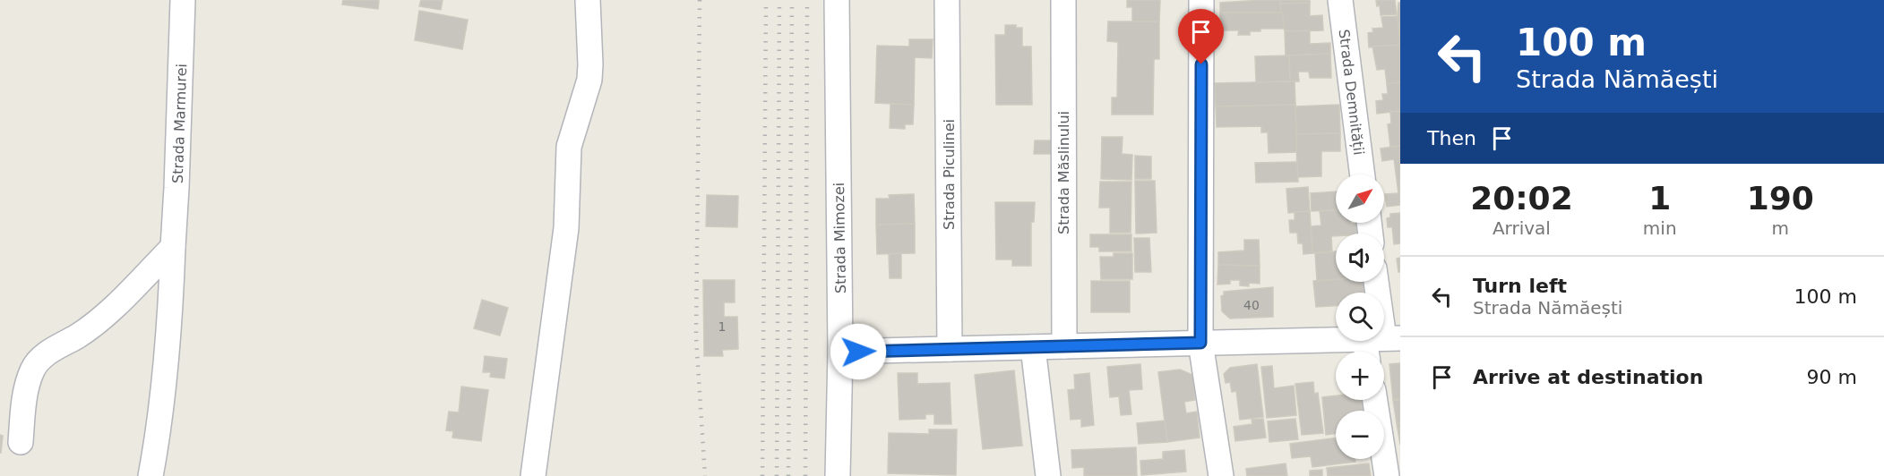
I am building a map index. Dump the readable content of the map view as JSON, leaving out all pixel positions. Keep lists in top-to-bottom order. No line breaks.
{"streets":{"street":["Strada Demnității","Strada Marmurei","Strada Măslinului","Strada Piculinei","Strada Mimozei"]},"house_numbers":["40","1"],"north":"top right","page":{"turn":["100 m","Strada Nămăești"],"then":"Then","eta":["20:02","Arrival","1","min","190","m"],"map_buttons":["+","−"],"list":[{"name":"Turn left","note":"Strada Nămăești","value":"100 m"},{"name":"Arrive at destination","value":"90 m"}]}}
